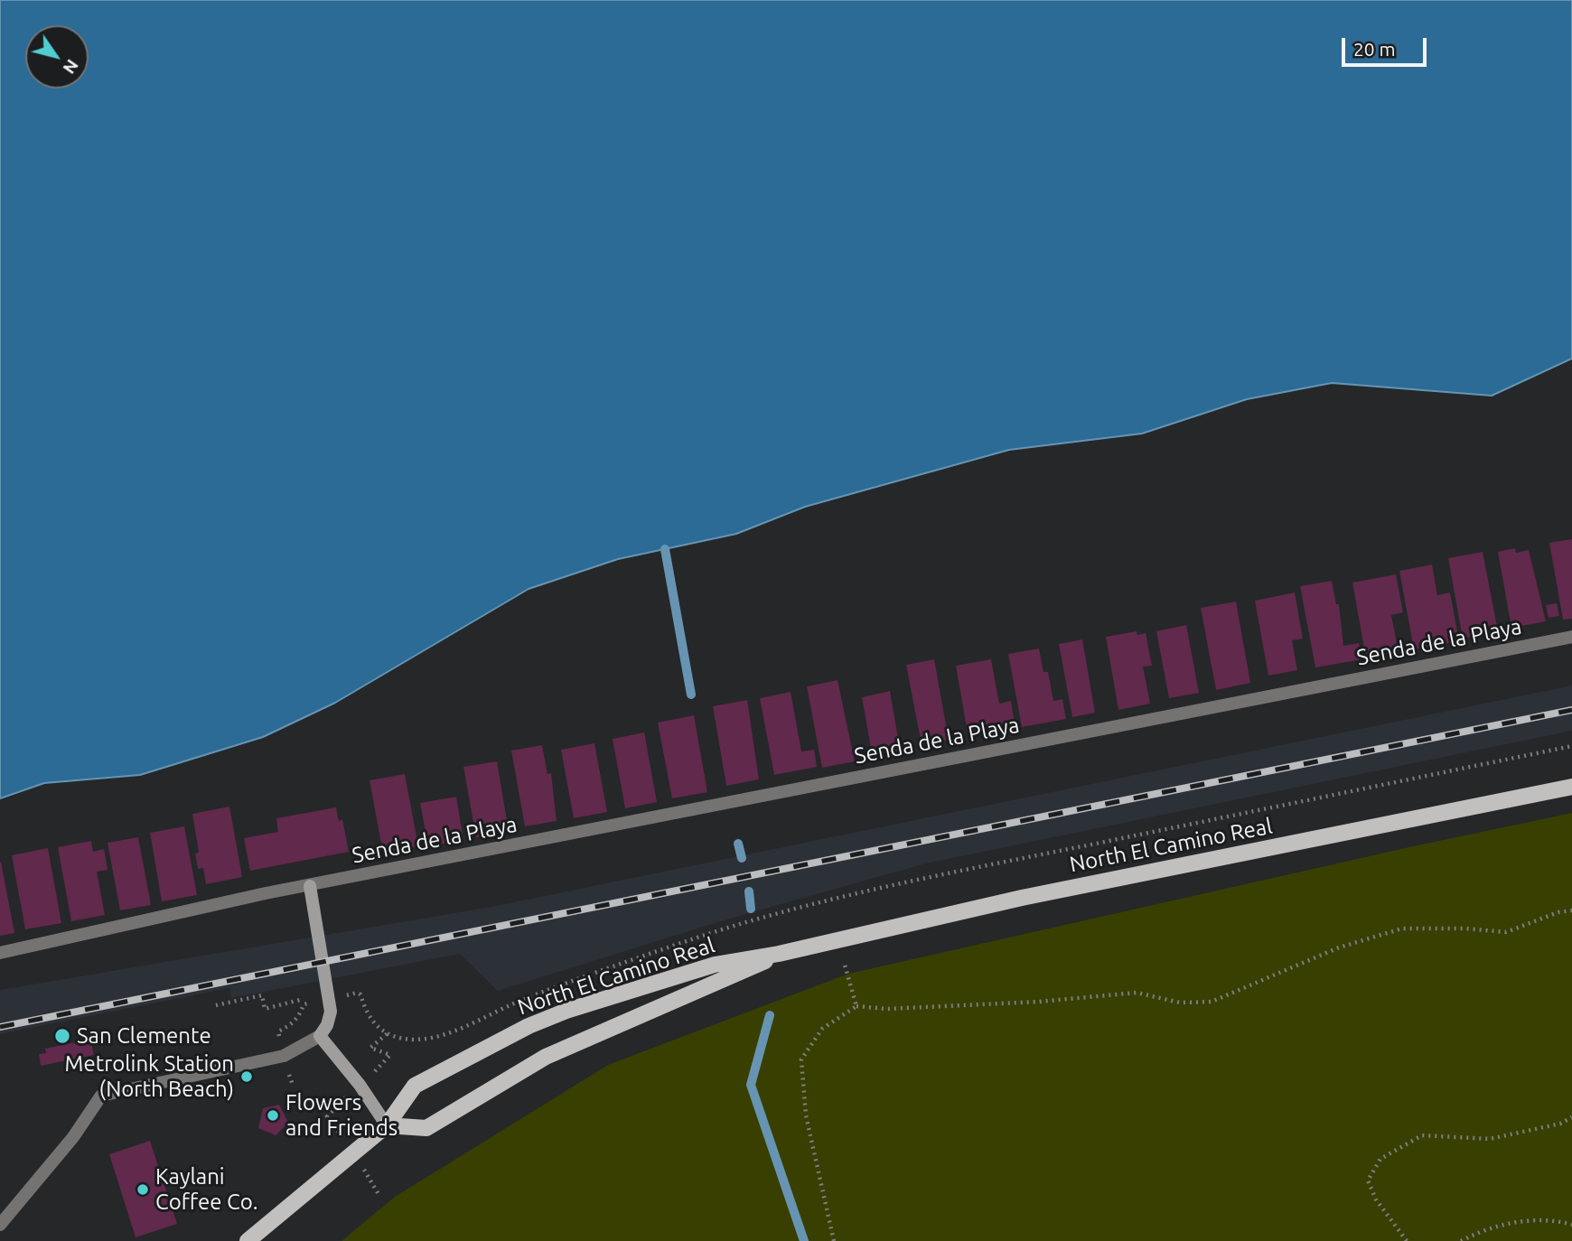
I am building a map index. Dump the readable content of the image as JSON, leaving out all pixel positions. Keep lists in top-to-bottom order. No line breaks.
{"streets":{"main road":["North El Camino Real"],"street":["Senda de la Playa"]},"places":["San Clemente","Metrolink Station (North Beach)","Flowers and Friends","Kaylani Coffee Co."],"scale_bar":"20 m","north":"bottom right"}
